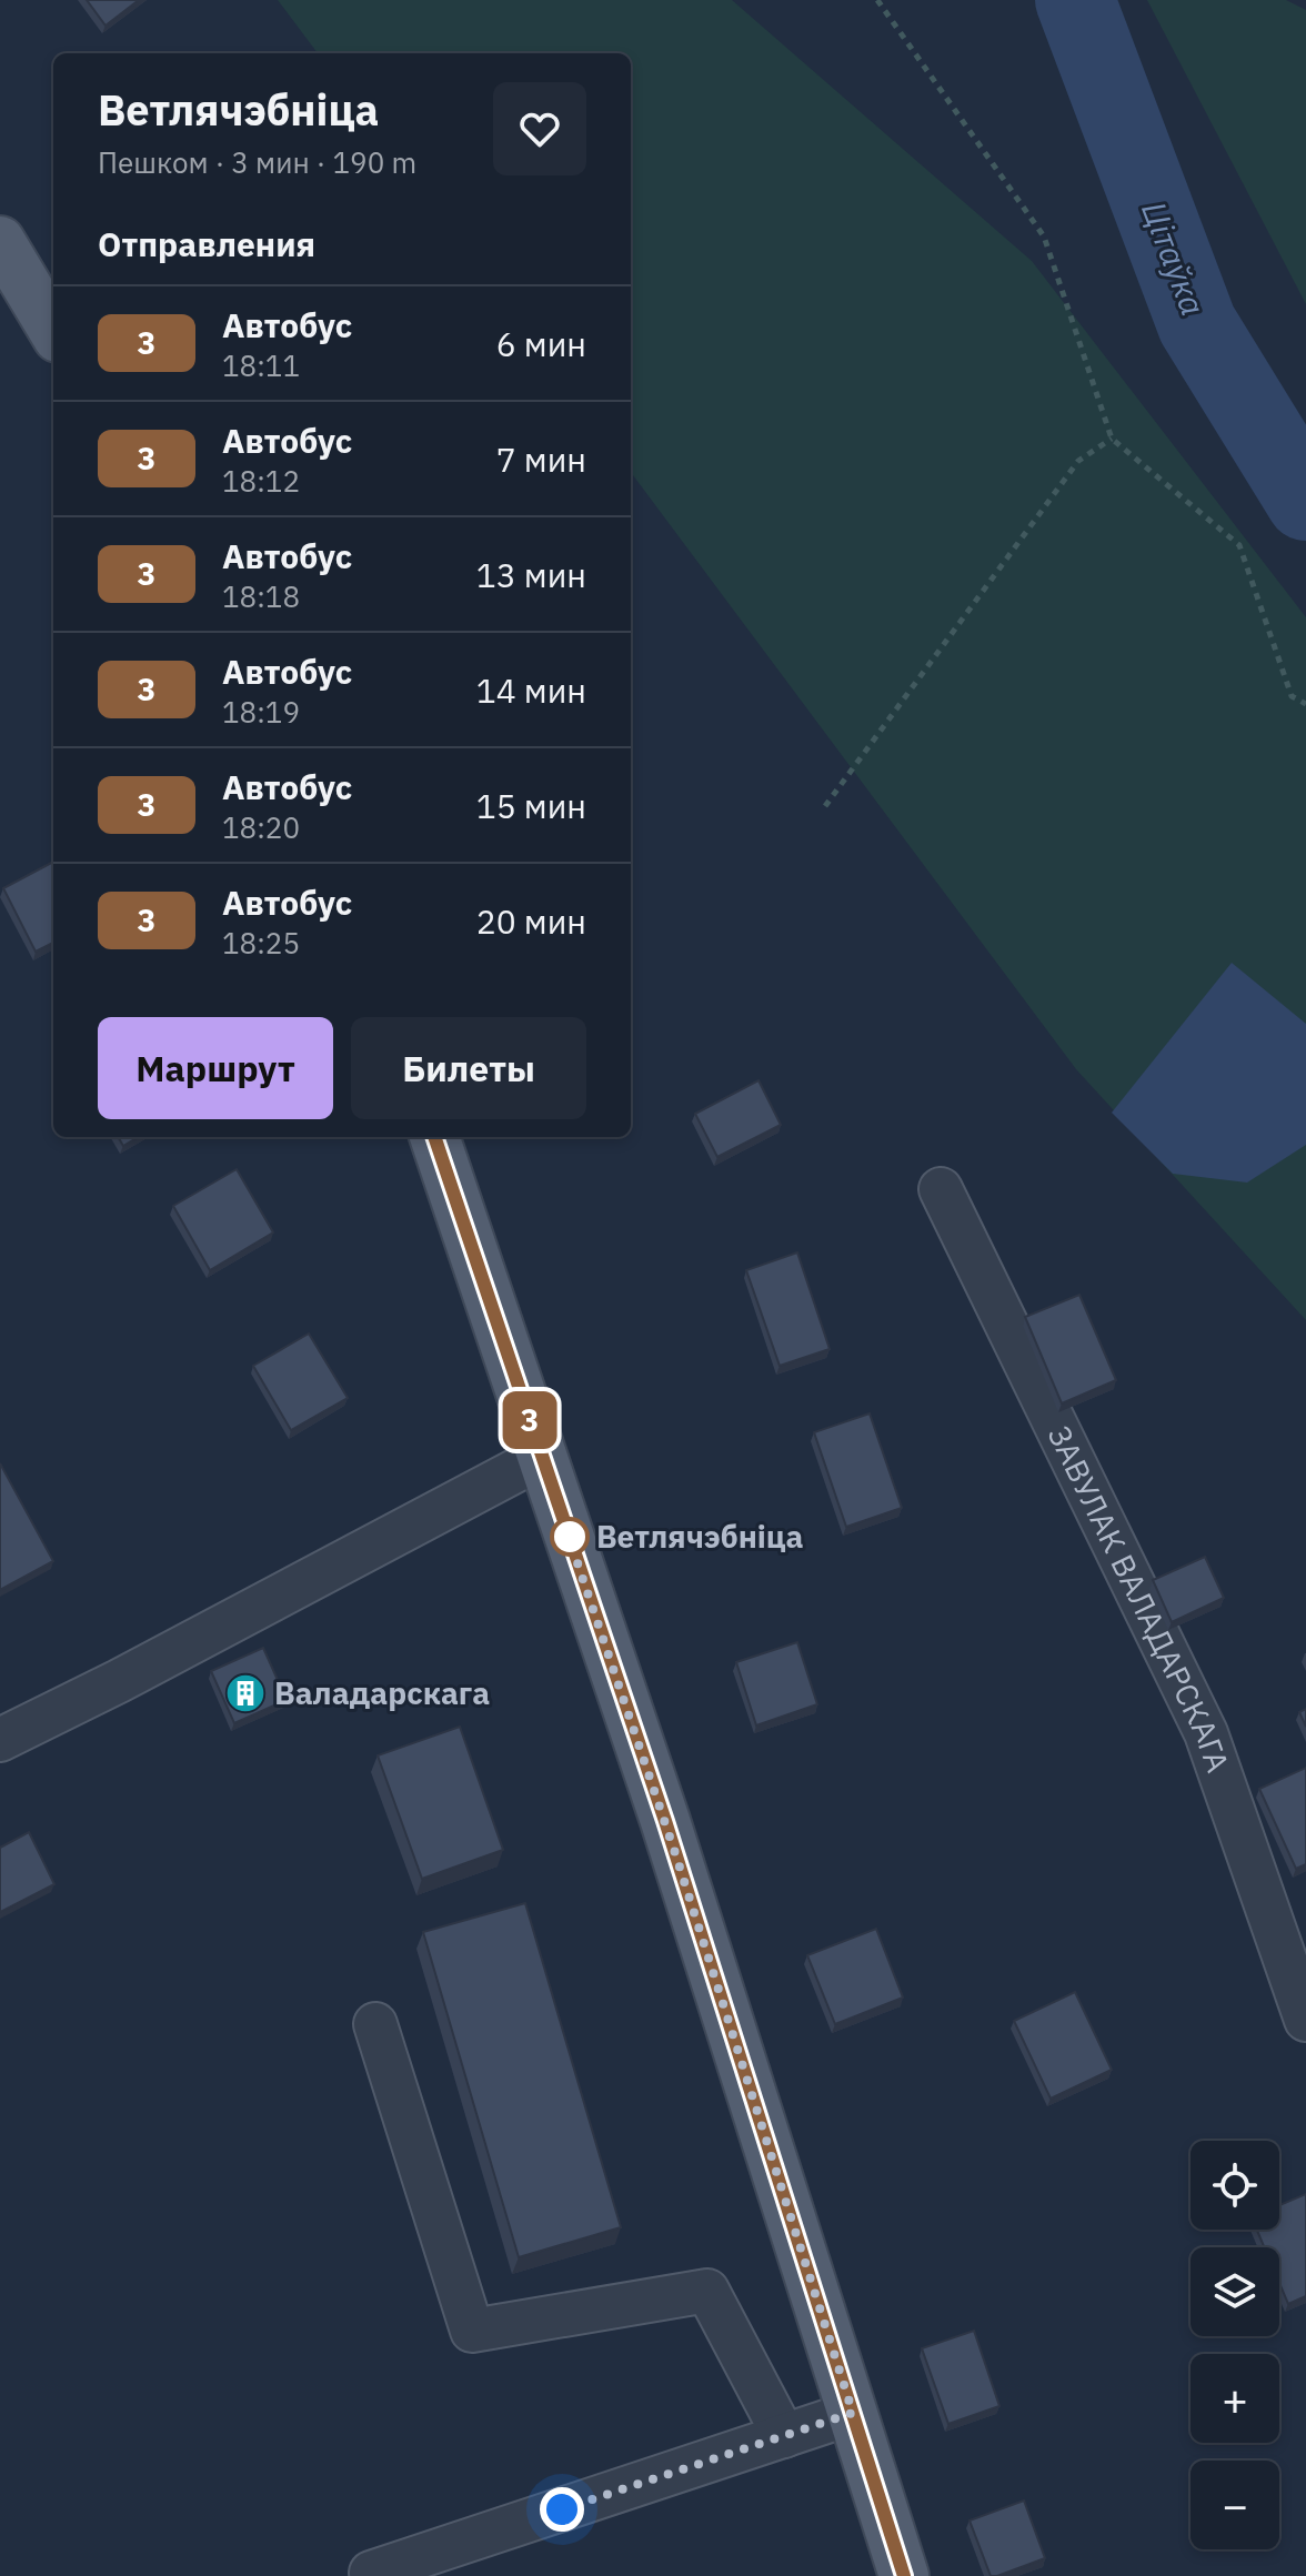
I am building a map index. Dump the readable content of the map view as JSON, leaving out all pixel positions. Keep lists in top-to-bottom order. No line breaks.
{"streets":{"street":["ЗАВУЛАК ВАЛАДАРСКАГА"]},"water":["Цітаўка"],"places":{"other":["Ветлячэбніца"],"building":["Валадарскага"]},"lines":["bus line 3"],"page":{"on_map":"3","heading":[["Ветлячэбніца","Пешком · 3 мин · 190 m"],"Отправления"],"list":[{"mark":"3","name":"Автобус","note":"18:11","value":"6 мин"},{"mark":"3","name":"Автобус","note":"18:12","value":"7 мин"},{"mark":"3","name":"Автобус","note":"18:18","value":"13 мин"},{"mark":"3","name":"Автобус","note":"18:19","value":"14 мин"},{"mark":"3","name":"Автобус","note":"18:20","value":"15 мин"},{"mark":"3","name":"Автобус","note":"18:25","value":"20 мин"}],"buttons":["Маршрут","Билеты"],"map_buttons":["+","−"]}}
